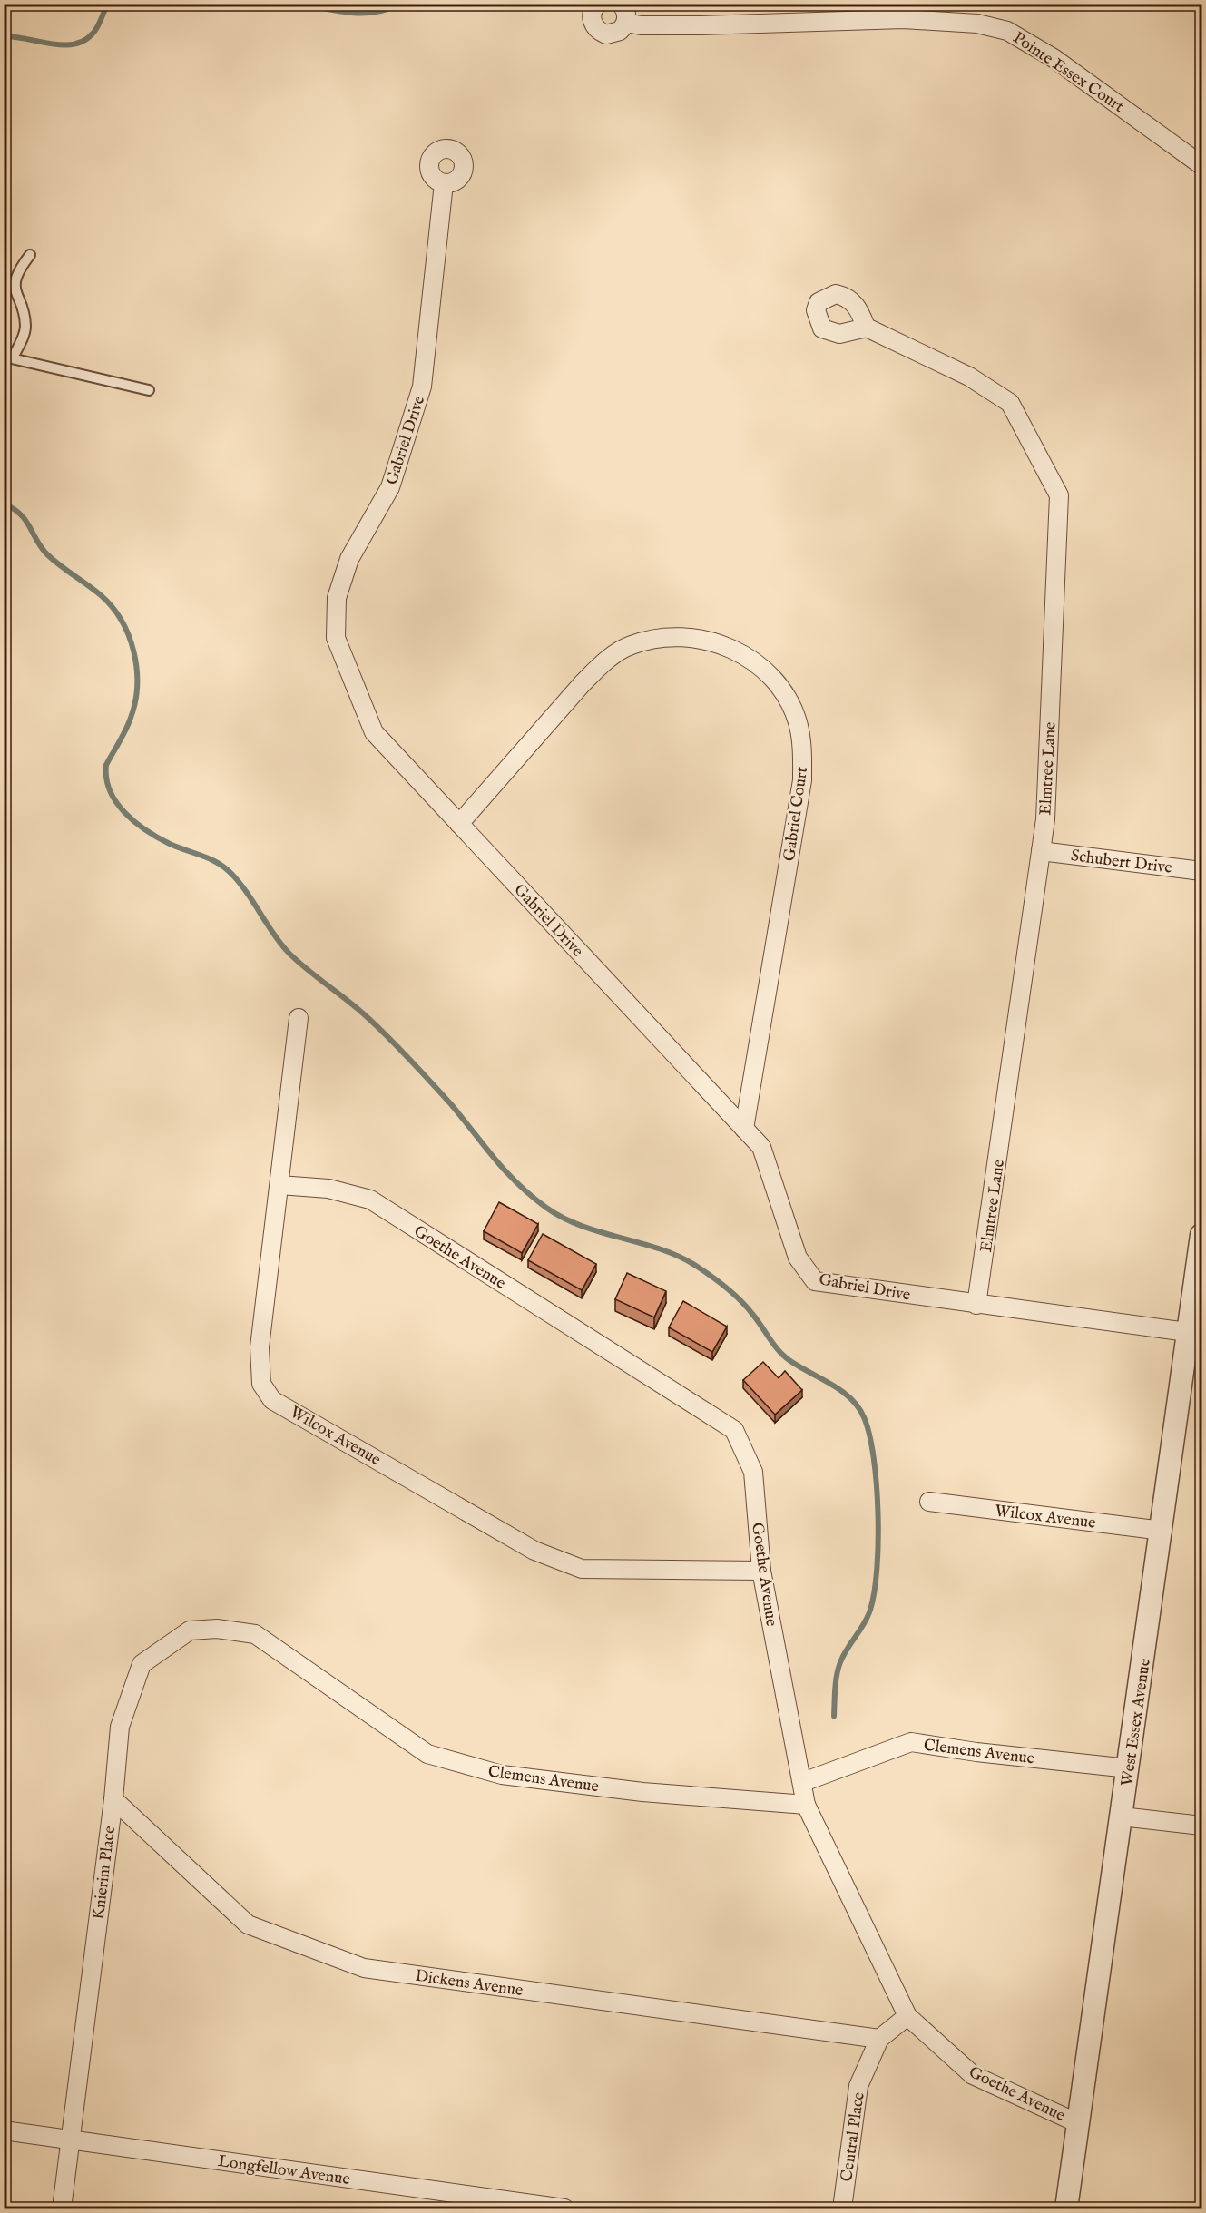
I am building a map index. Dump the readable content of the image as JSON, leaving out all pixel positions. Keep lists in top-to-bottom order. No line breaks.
{"streets":{"street":["Pointe Essex Court","Gabriel Drive","Elmtree Lane","Gabriel Court","Schubert Drive","Goethe Avenue","Wilcox Avenue","West Essex Avenue","Clemens Avenue","Knierim Place","Dickens Avenue","Central Place","Longfellow Avenue"]},"crossings":[["Gabriel Drive","Elmtree Lane"],["Gabriel Drive","Gabriel Court"],["Gabriel Drive","West Essex Avenue"],["Elmtree Lane","Schubert Drive"],["Goethe Avenue","Wilcox Avenue"],["Goethe Avenue","West Essex Avenue"],["Goethe Avenue","Clemens Avenue"],["Goethe Avenue","Central Place"],["Wilcox Avenue","West Essex Avenue"],["West Essex Avenue","Clemens Avenue"],["Clemens Avenue","Knierim Place"],["Knierim Place","Dickens Avenue"],["Knierim Place","Longfellow Avenue"],["Dickens Avenue","Central Place"]]}
